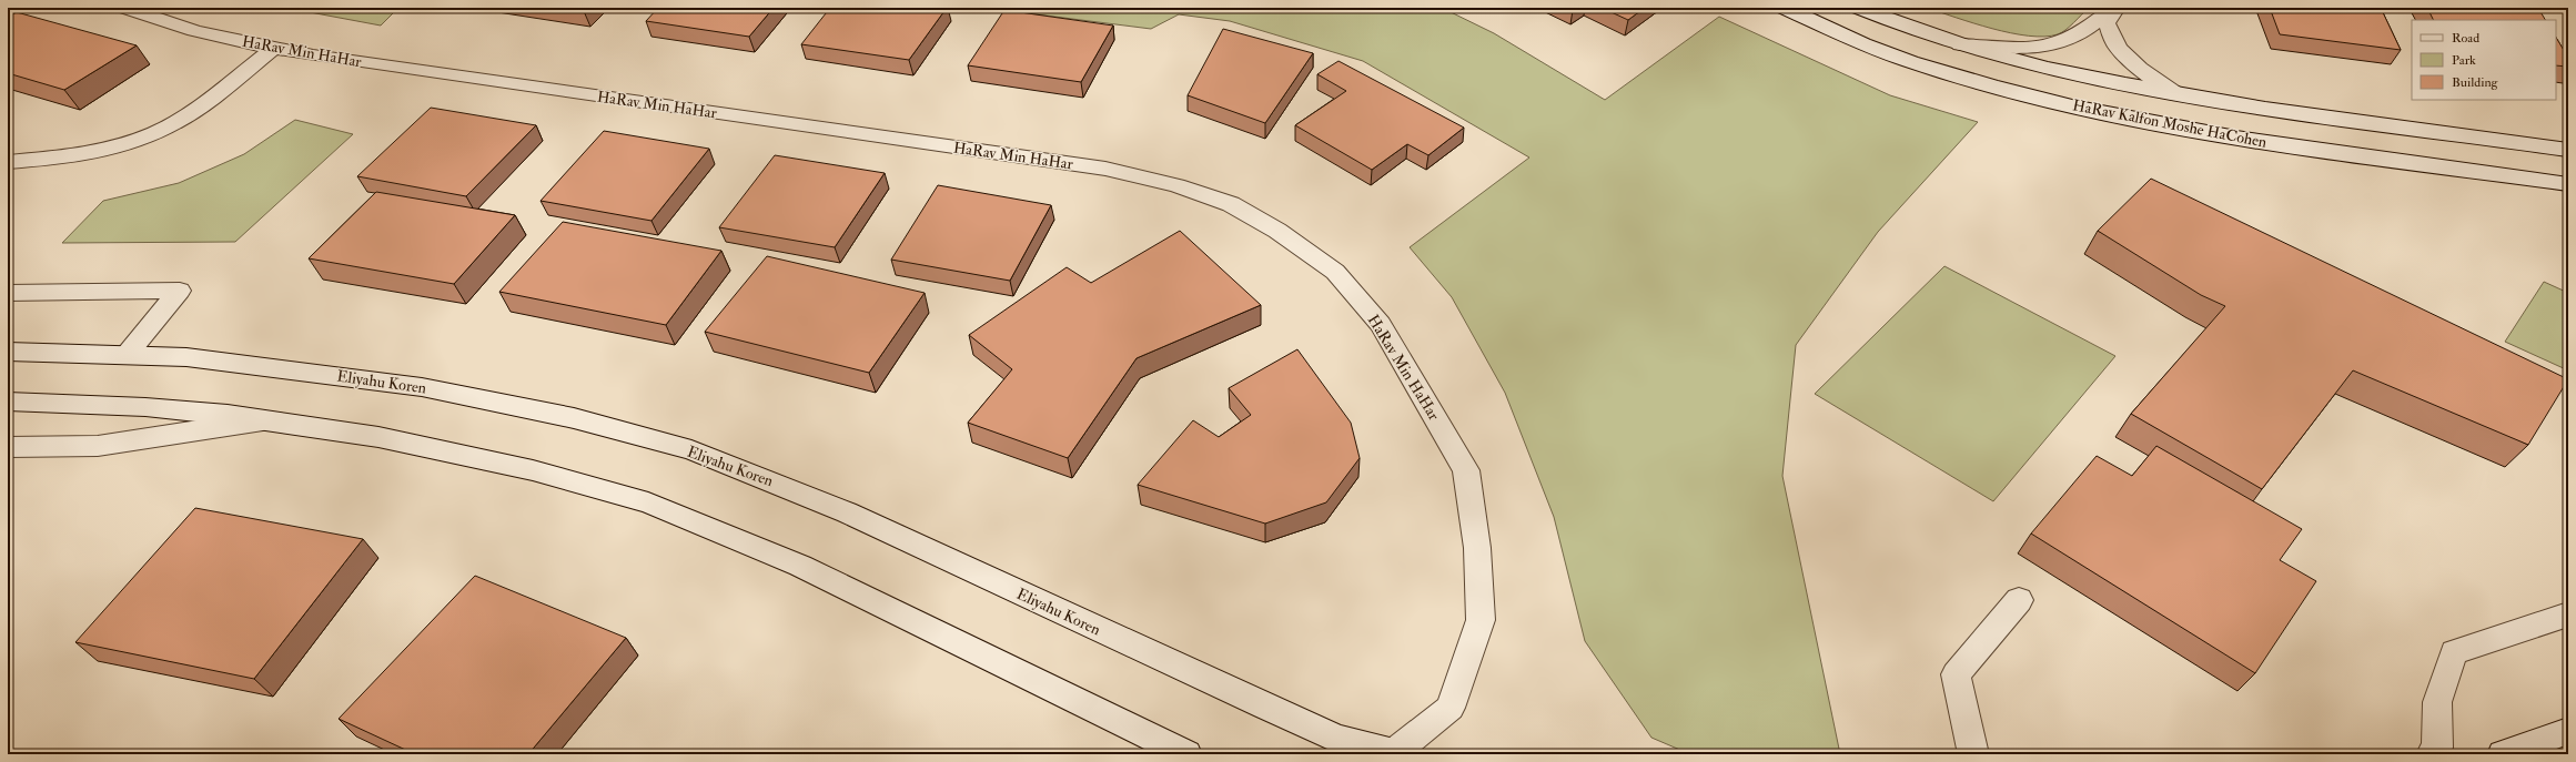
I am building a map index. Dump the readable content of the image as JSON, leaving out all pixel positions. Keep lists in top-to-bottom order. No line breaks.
{"streets":{"street":["HaRav Min HaHar","HaRav Kalfon Moshe HaCohen","Eliyahu Koren"]},"crossings":[["HaRav Min HaHar","Eliyahu Koren"]],"legend":["Road","Park","Building"]}
